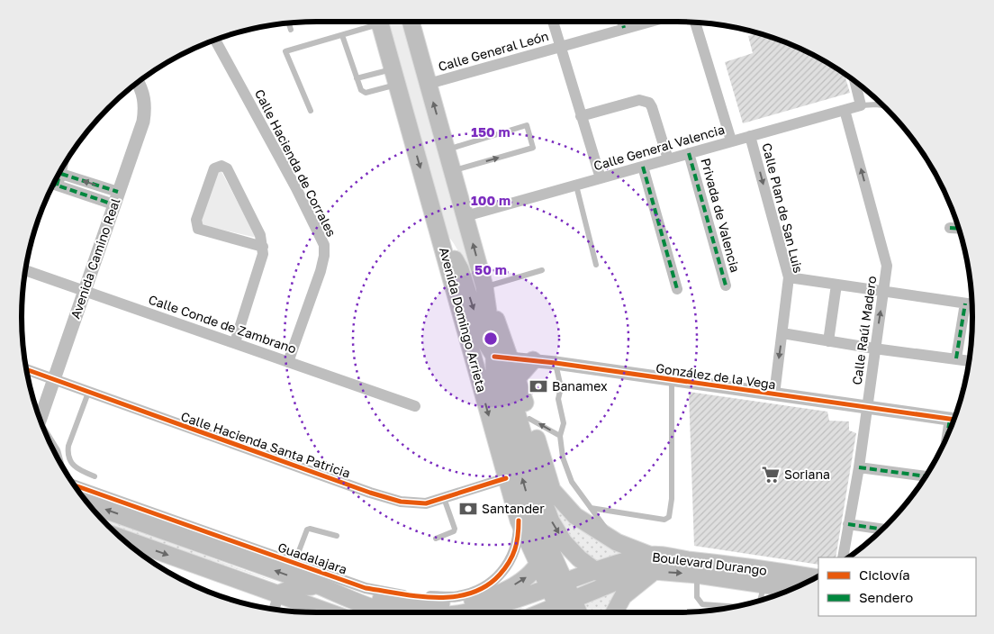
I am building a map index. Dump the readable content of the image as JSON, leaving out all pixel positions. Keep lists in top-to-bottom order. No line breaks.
{"streets":{"main road":["Avenida Domingo Arrieta","Boulevard Durango"],"street":["Calle General León","Calle General Valencia","Calle Hacienda de Corrales","Calle Plan de San Luis","Privada de Valencia","Avenida Camino Real","Calle Conde de Zambrano","Calle Raúl Madero","González de la Vega","Calle Hacienda Santa Patricia","Guadalajara"]},"crossings":[["Calle General León","Avenida Domingo Arrieta"],["Calle General Valencia","Calle Plan de San Luis"],["Calle General Valencia","Privada de Valencia"],["Calle General Valencia","Avenida Domingo Arrieta"],["Calle General Valencia","Calle Raúl Madero"],["Calle Hacienda de Corrales","Calle Conde de Zambrano"],["Calle Plan de San Luis","González de la Vega"],["Avenida Camino Real","Calle Conde de Zambrano"],["Avenida Camino Real","Calle Hacienda Santa Patricia"],["Avenida Domingo Arrieta","González de la Vega"],["Avenida Domingo Arrieta","Calle Hacienda Santa Patricia"],["Avenida Domingo Arrieta","Guadalajara"],["Avenida Domingo Arrieta","Boulevard Durango"],["Calle Raúl Madero","González de la Vega"],["Guadalajara","Boulevard Durango"]],"one_way":["Calle Plan de San Luis"],"places":{"bank":["Banamex","Santander"],"supermarket":["Soriana"]},"legend":["Ciclovía","Sendero"],"rings":["150 m","100 m","50 m"]}
